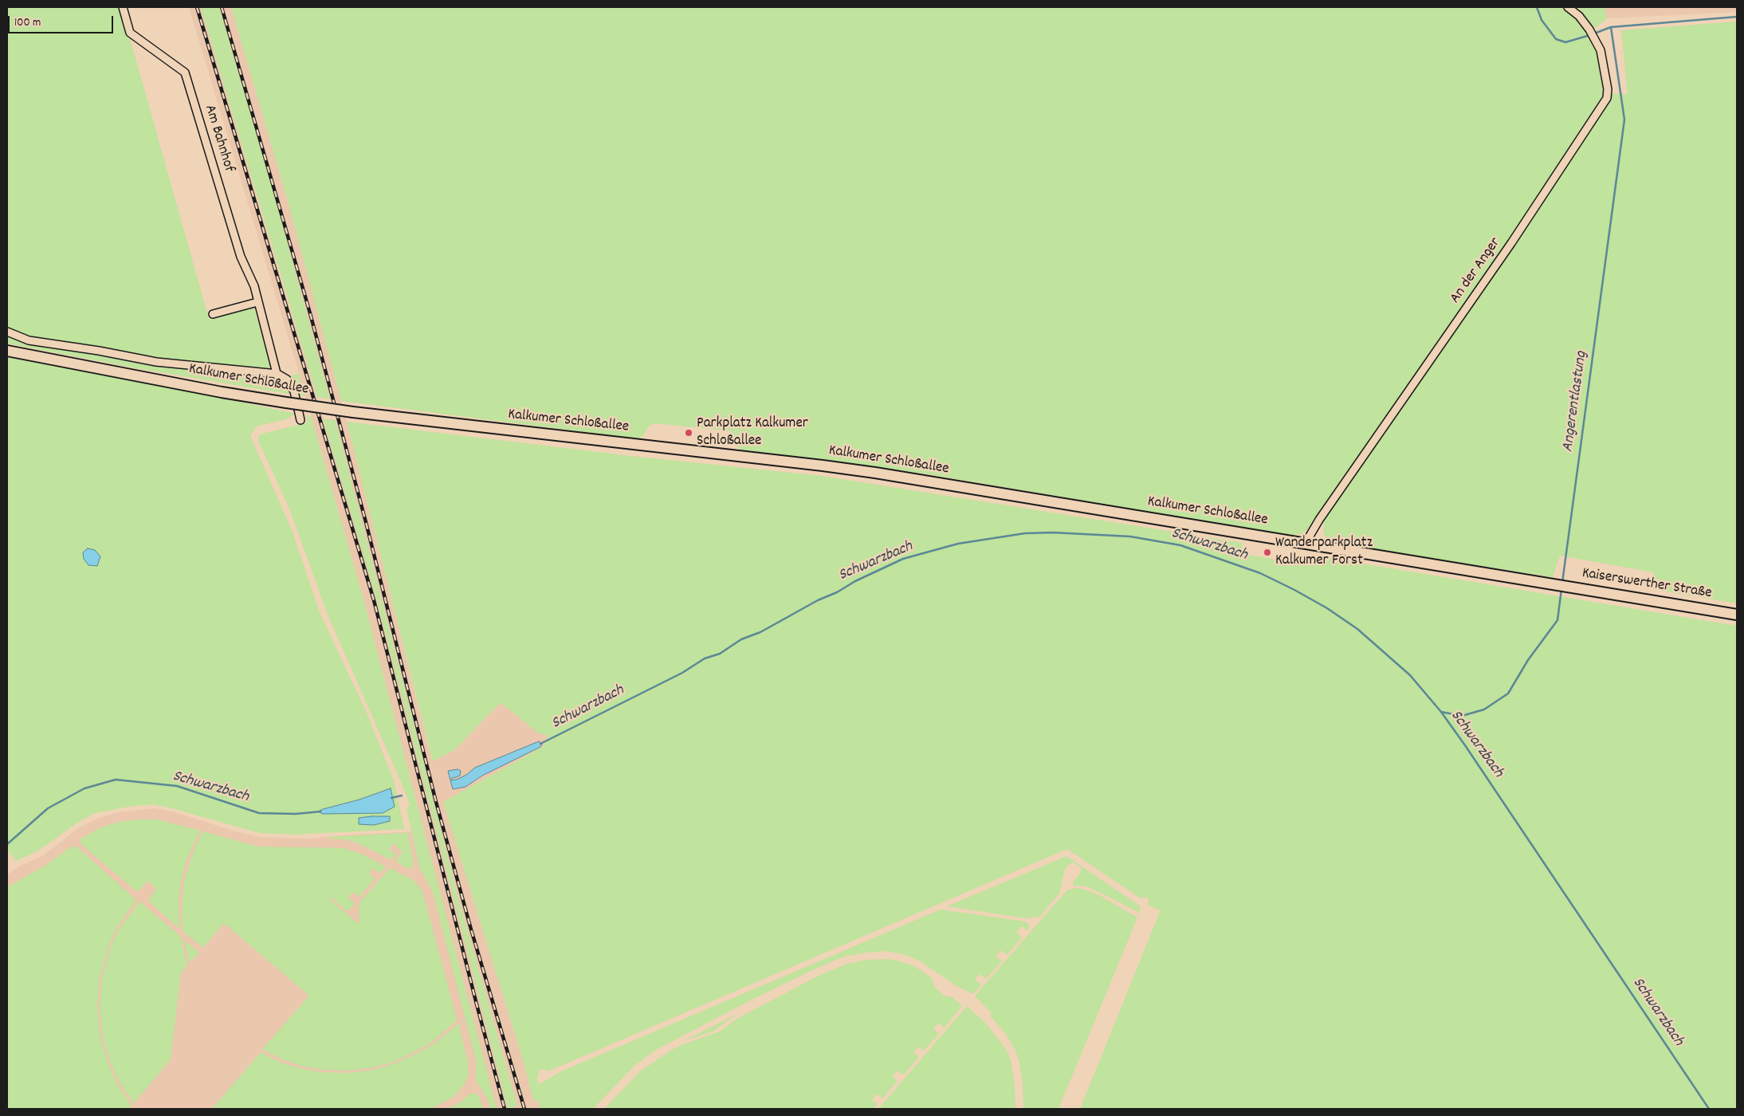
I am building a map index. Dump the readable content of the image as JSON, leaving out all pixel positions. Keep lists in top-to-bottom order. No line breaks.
{"streets":{"main road":["Kalkumer Schloßallee","Kaiserswerther Straße"],"street":["Am Bahnhof","An der Anger"]},"crossings":[["An der Anger","Kalkumer Schloßallee"],["Kalkumer Schloßallee","Kaiserswerther Straße"]],"water":["Angerentlastung","Schwarzbach"],"places":["Parkplatz Kalkumer Schloßallee","Wanderparkplatz Kalkumer Forst"],"scale_bar":"100 m"}
